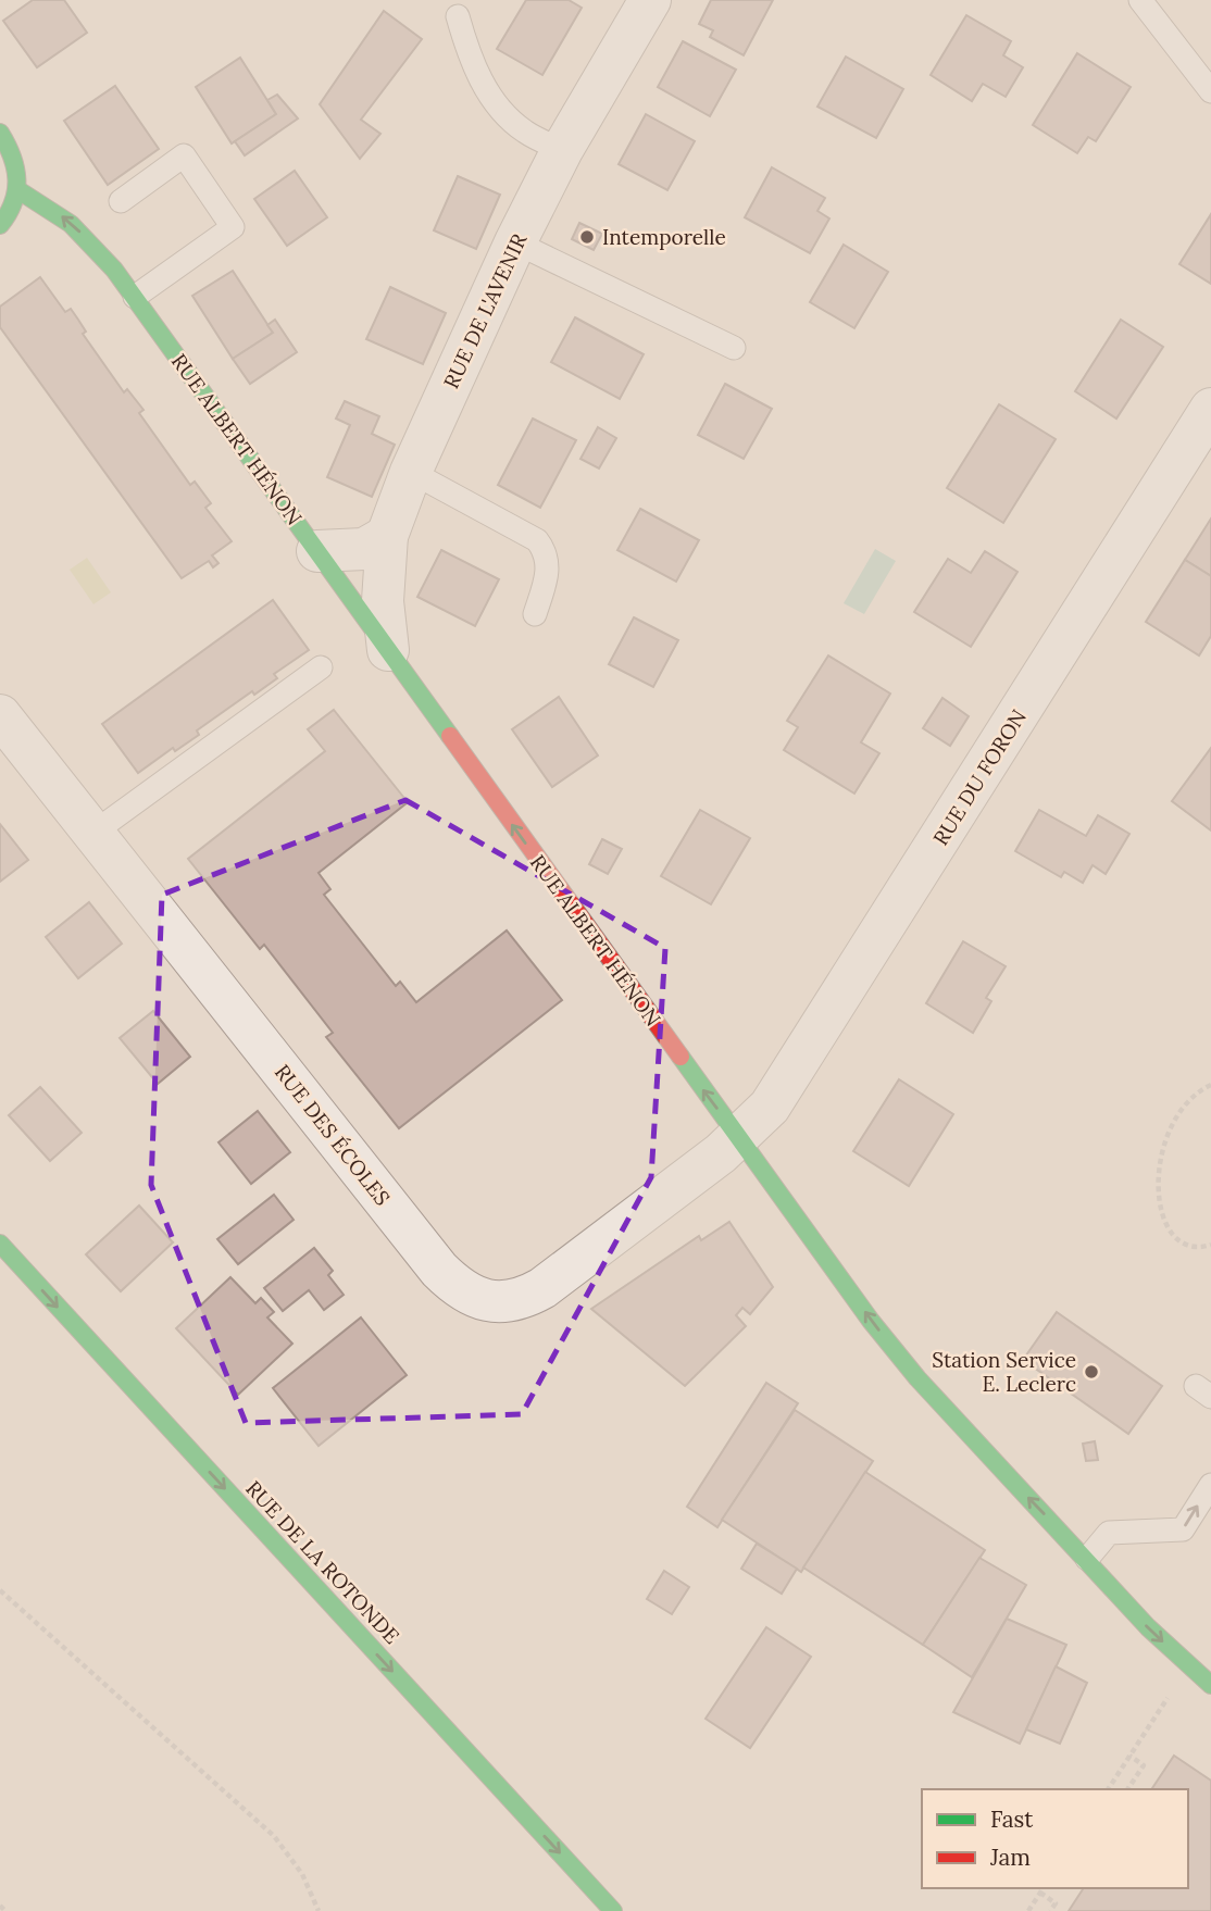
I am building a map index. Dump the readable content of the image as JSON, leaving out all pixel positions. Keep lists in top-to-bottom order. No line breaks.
{"streets":{"street":["RUE DE L'AVENIR","RUE ALBERT HÉNON","RUE DU FORON","RUE DES ÉCOLES","RUE DE LA ROTONDE"]},"crossings":[["RUE DE L'AVENIR","RUE ALBERT HÉNON"],["RUE ALBERT HÉNON","RUE DU FORON"],["RUE ALBERT HÉNON","RUE DES ÉCOLES"],["RUE DU FORON","RUE DES ÉCOLES"]],"one_way":["RUE DE LA ROTONDE"],"places":["Intemporelle","Station Service E. Leclerc"],"legend":["Fast","Jam"]}
